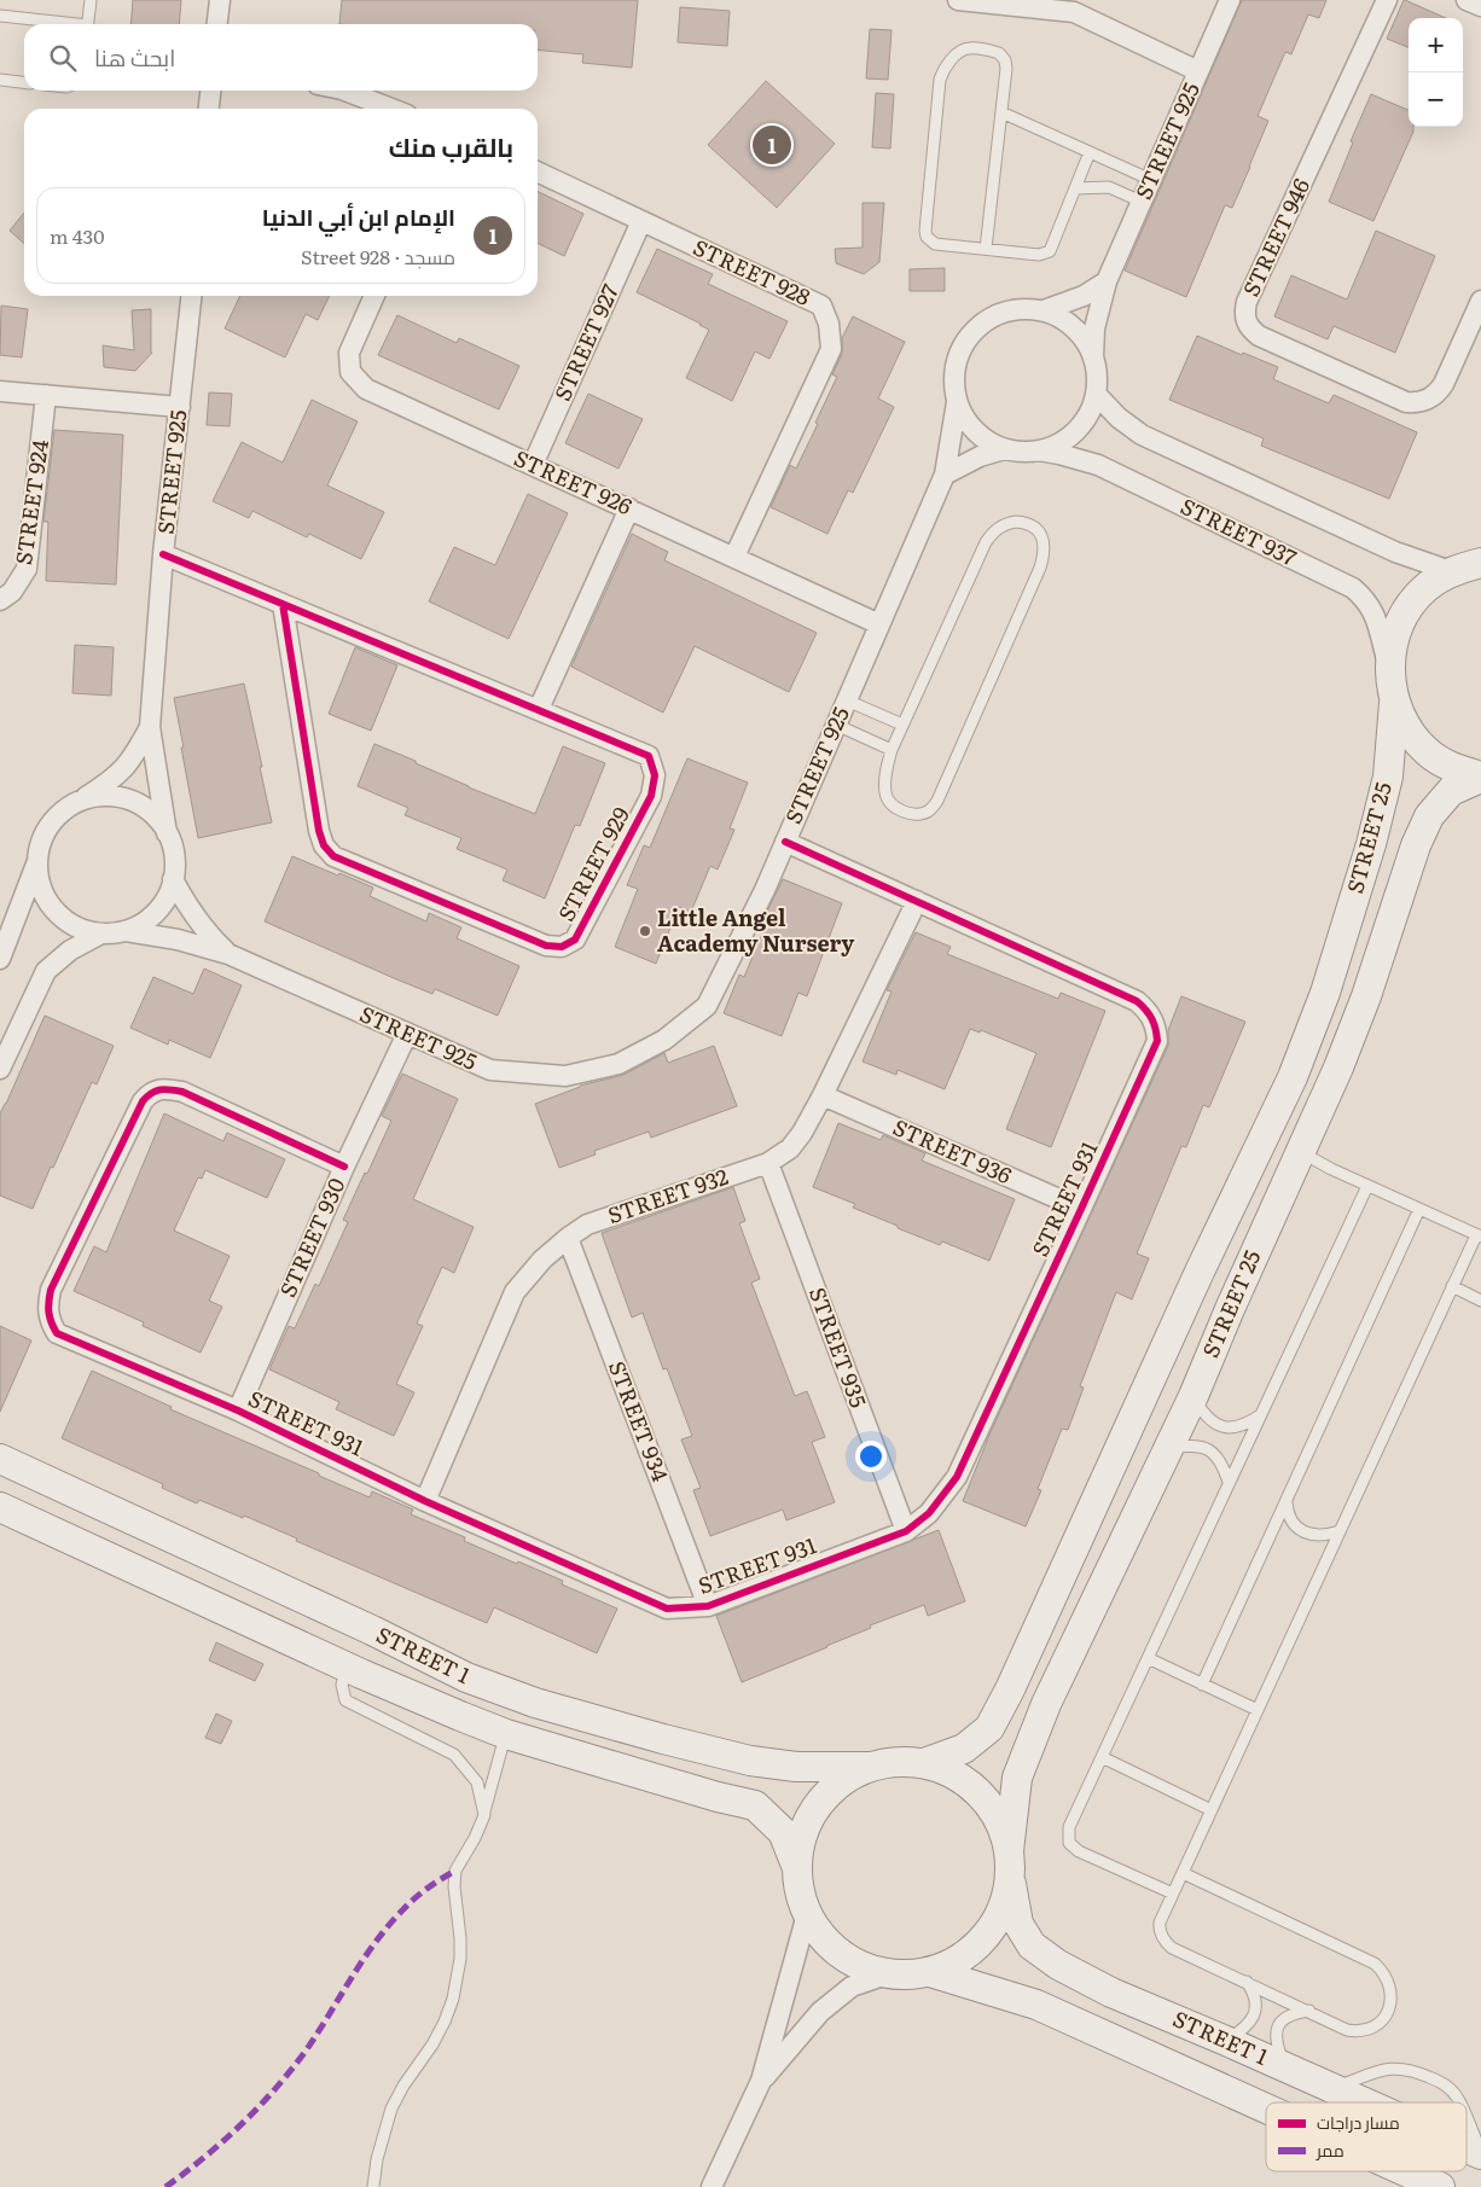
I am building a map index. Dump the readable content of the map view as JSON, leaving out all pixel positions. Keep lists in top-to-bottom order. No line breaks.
{"streets":{"street":["STREET 925","STREET 946","STREET 928","STREET 927","STREET 926","STREET 924","STREET 937","STREET 25","STREET 929","STREET 936","STREET 932","STREET 931","STREET 930","STREET 935","STREET 934","STREET 1"]},"crossings":[["STREET 925","STREET 926"],["STREET 925","STREET 937"],["STREET 925","STREET 929"],["STREET 925","STREET 931"],["STREET 925","STREET 930"],["STREET 928","STREET 927"],["STREET 928","STREET 926"],["STREET 927","STREET 926"],["STREET 25","STREET 1"],["STREET 936","STREET 932"],["STREET 936","STREET 931"],["STREET 932","STREET 931"],["STREET 932","STREET 935"],["STREET 932","STREET 934"],["STREET 931","STREET 930"],["STREET 931","STREET 935"],["STREET 931","STREET 934"]],"places":["Little Angel Academy Nursery"],"legend":["مسار دراجات","ممر"],"page":{"map_buttons":["+","−"],"search":"ابحث هنا","heading":"بالقرب منك","pins":"1","list":[{"mark":"1","name":"الإمام ابن أبي الدنيا","note":"مسجد · Street 928","value":"430 m"}]}}
